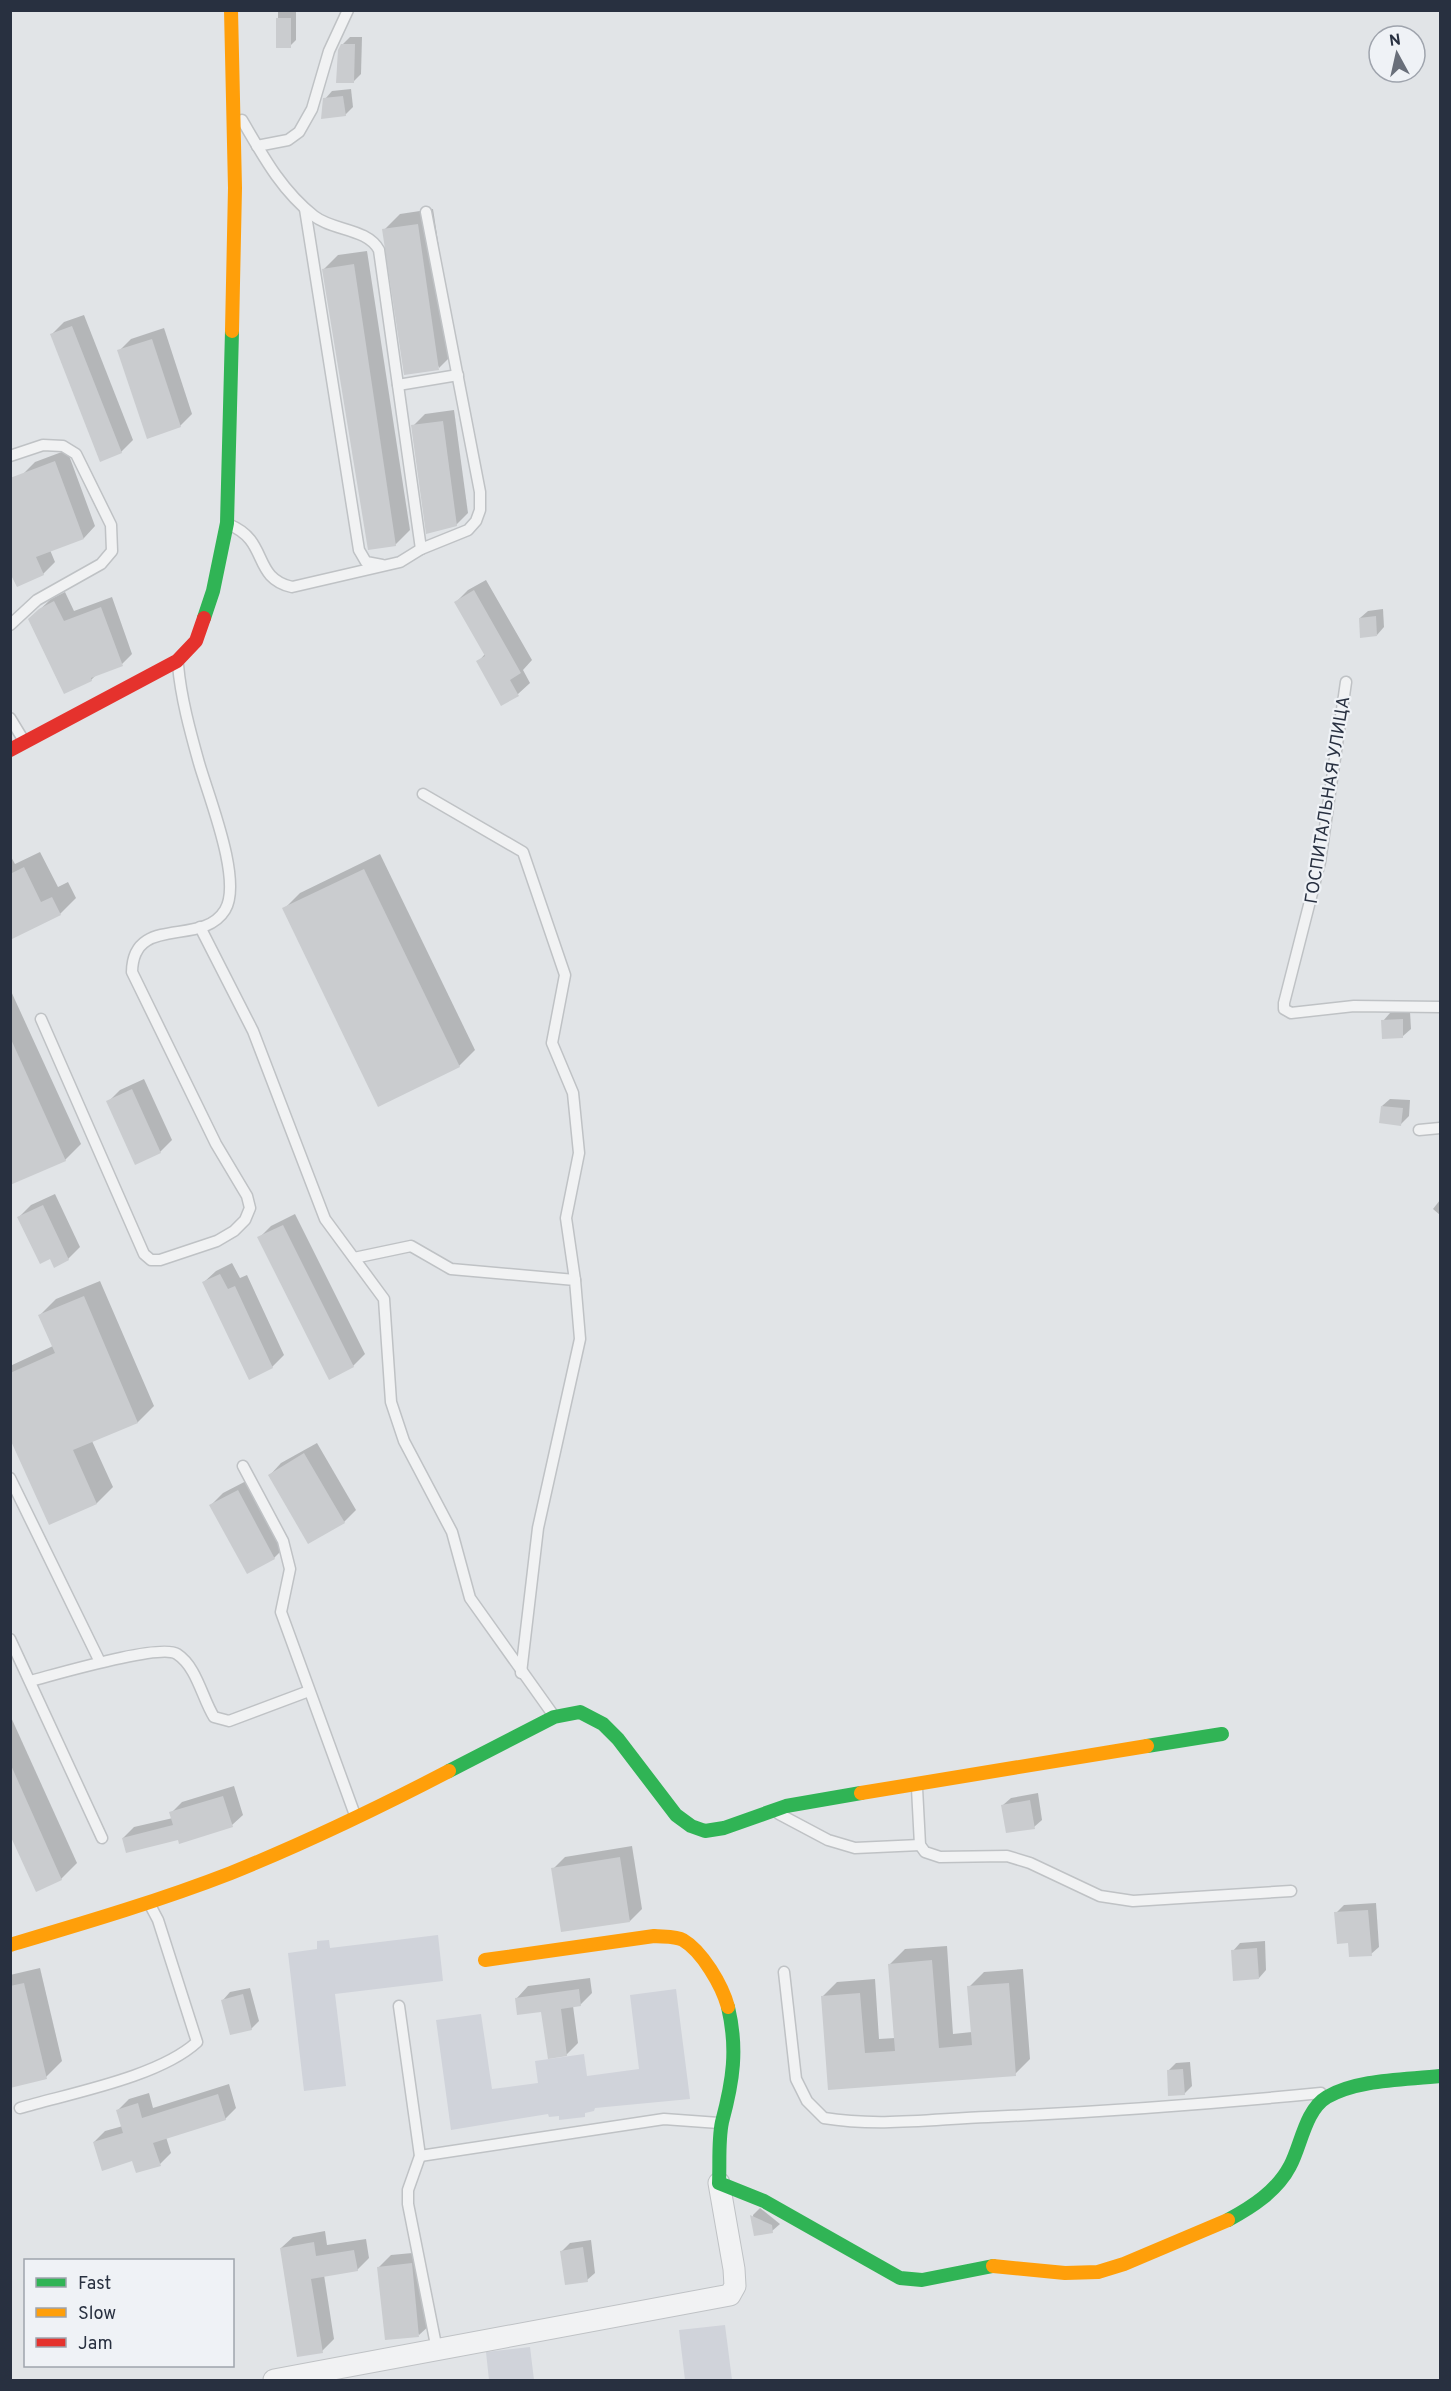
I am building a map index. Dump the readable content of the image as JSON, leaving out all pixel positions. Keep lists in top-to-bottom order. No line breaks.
{"streets":{"lane":["ГОСПИТАЛЬНАЯ УЛИЦА"]},"legend":["Fast","Slow","Jam"],"north":"top"}
